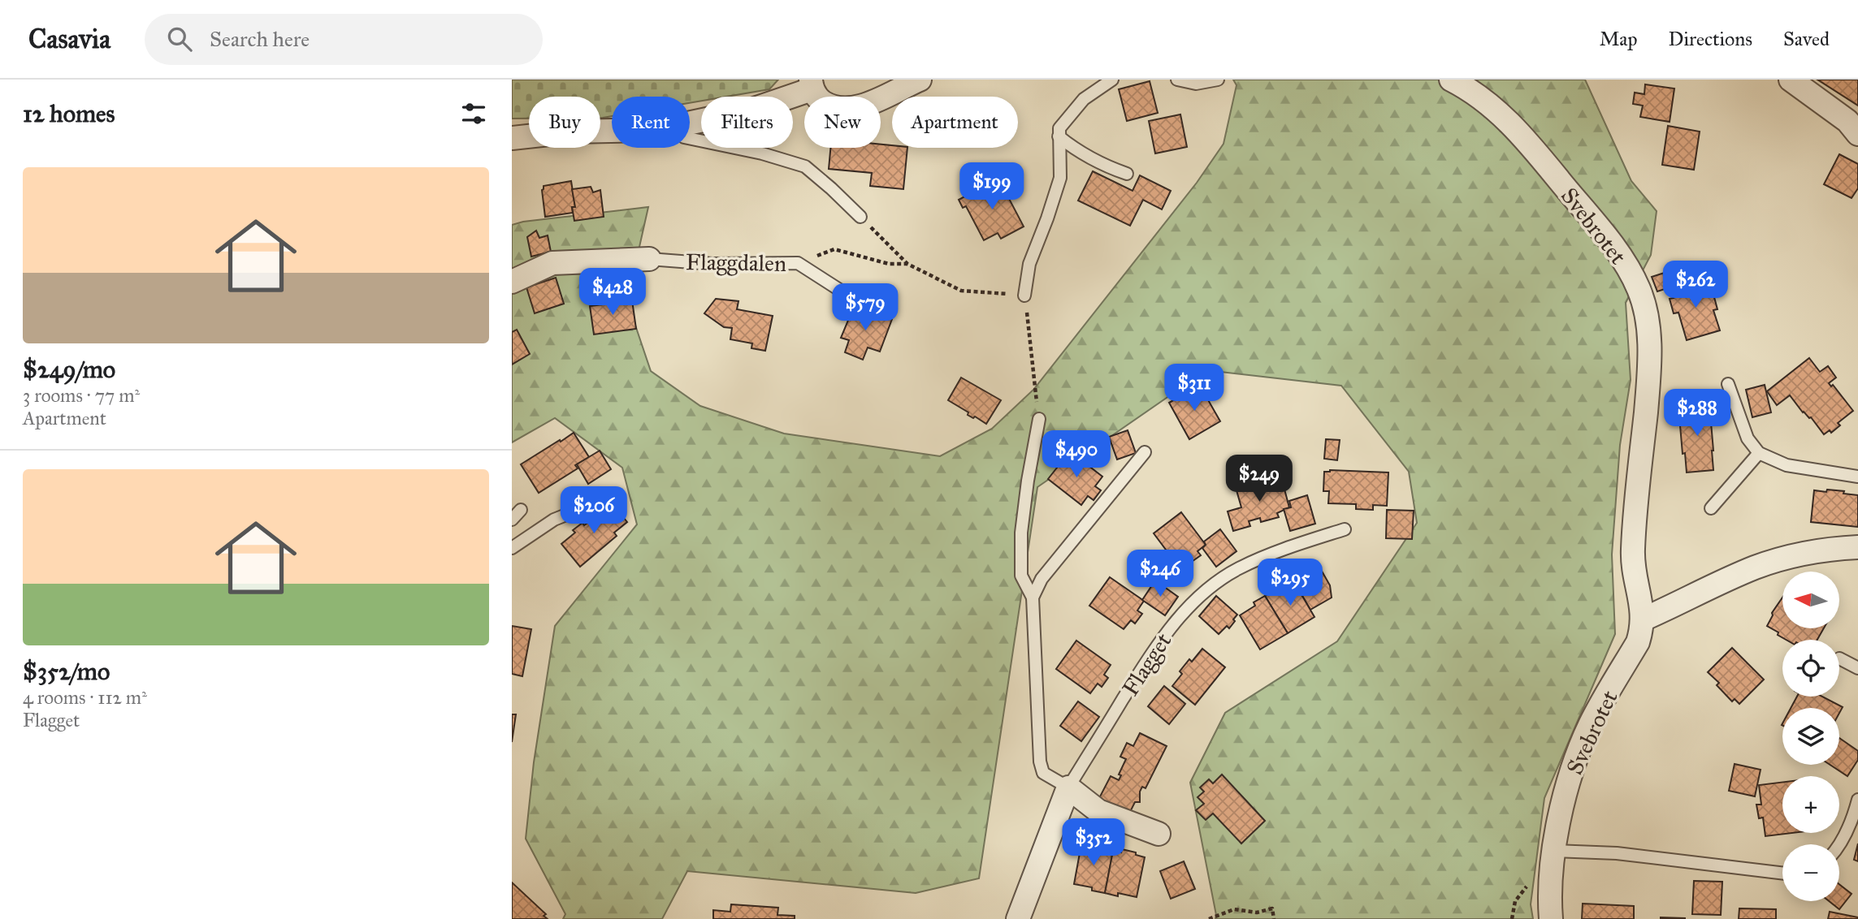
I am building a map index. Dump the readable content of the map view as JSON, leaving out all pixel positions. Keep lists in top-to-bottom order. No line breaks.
{"streets":{"street":["Svebrotet","Flaggdalen","Flagget"]},"north":"left","page":{"header":"Casavia","search":"Search here","nav":["Map","Directions","Saved"],"heading":"12 homes","chip":["Buy","Rent","Filters","New","Apartment"],"list":[{"name":"$249/mo","note":"3 rooms · 77 m² · Apartment"},{"name":"$352/mo","note":"4 rooms · 112 m² · Flagget"}],"price":["$199","$262","$428","$579","$311","$288","$490","$249","$206","$246","$295","$352"],"map_buttons":["+","−"]}}
